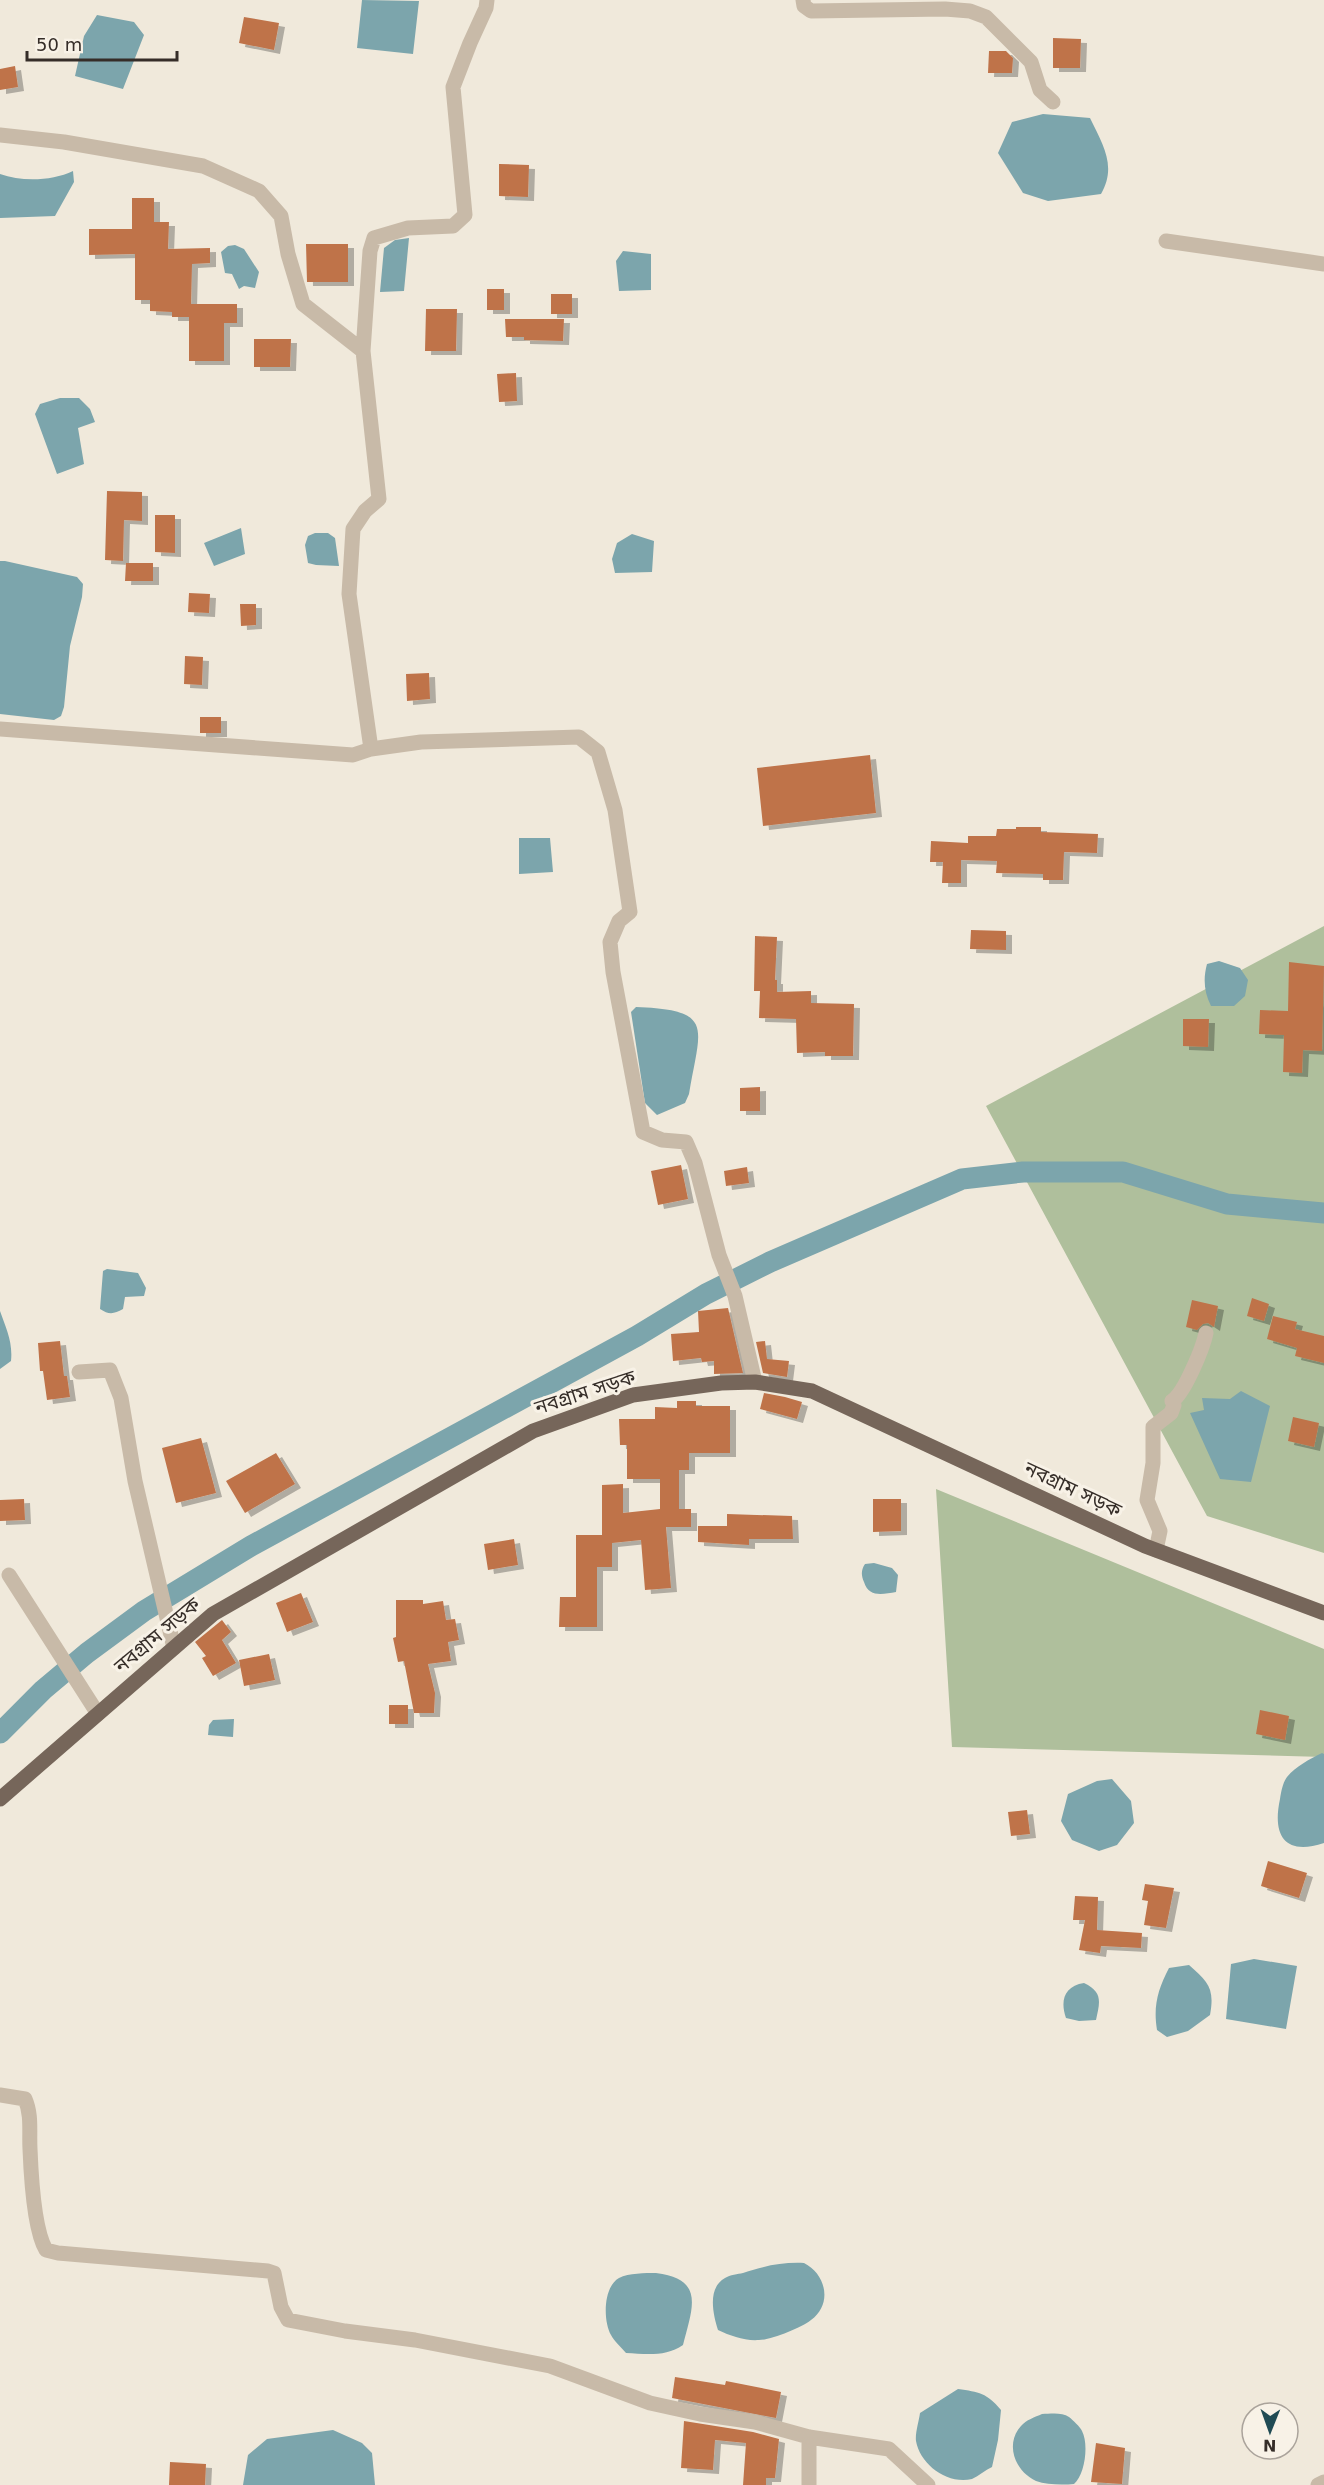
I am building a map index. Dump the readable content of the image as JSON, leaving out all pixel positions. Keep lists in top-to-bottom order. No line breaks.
{"streets":{"main road":["নবগ্রাম সড়ক"]},"scale_bar":"50 m","north":"bottom"}
